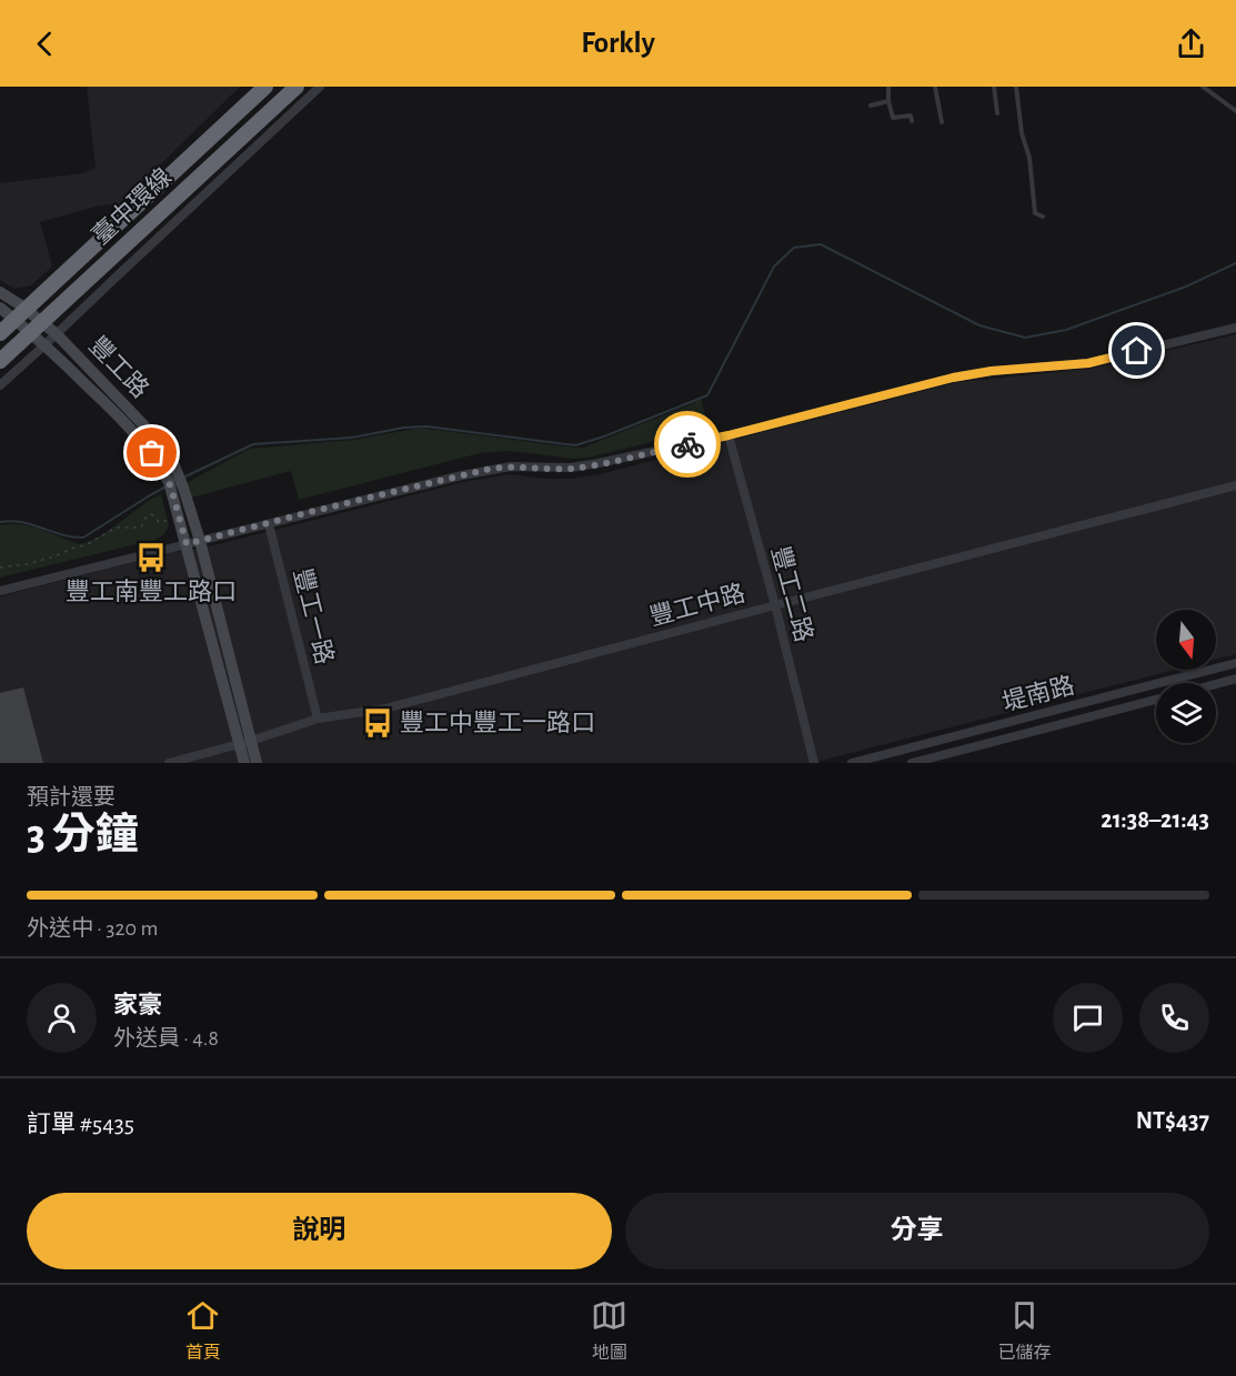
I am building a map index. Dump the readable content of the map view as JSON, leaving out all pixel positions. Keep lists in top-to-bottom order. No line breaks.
{"streets":{"highway":["臺中環線"],"street":["豐工路","豐工二路","豐工中路","豐工一路","堤南路"]},"crossings":[["豐工路","豐工中路"],["豐工二路","豐工中路"],["豐工中路","豐工一路"]],"places":{"bus stop":["豐工南豐工路口","豐工中豐工一路口"]},"north":"bottom","page":{"header":"Forkly","heading":["3 分鐘","預計還要","21:38–21:43"],"panel":["家豪","外送員 · 4.8","訂單 #5435","NT$437"],"bar":"外送中 · 320 m","buttons":["說明","分享"],"tabs":["首頁","地圖","已儲存"]}}
